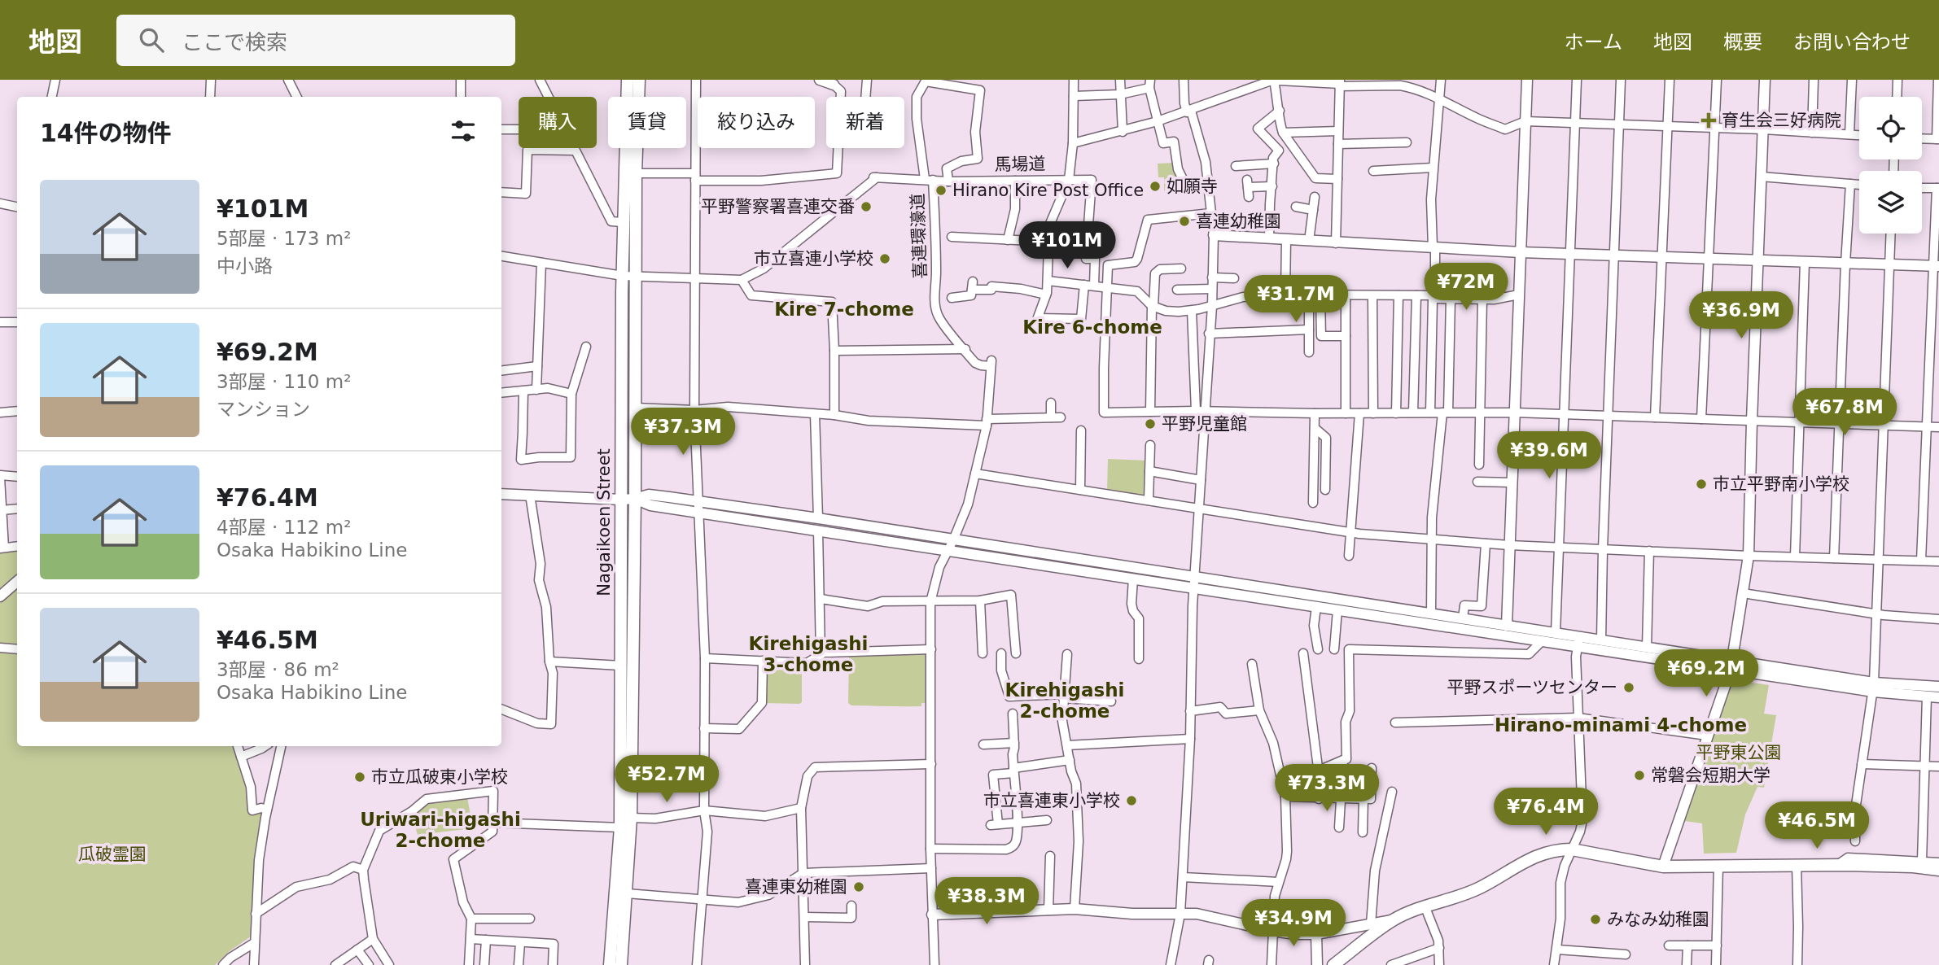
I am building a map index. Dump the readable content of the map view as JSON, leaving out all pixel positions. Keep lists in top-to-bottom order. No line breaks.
{"streets":{"main road":["Nagaikoen Street"],"street":["馬場道","喜連環濠道"]},"crossings":[["馬場道","喜連環濠道"]],"districts":["Kire 7-chome","Kire 6-chome","Kirehigashi 3-chome","Kirehigashi 2-chome","Hirano-minami 4-chome","Uriwari-higashi 2-chome"],"parks":["平野東公園","瓜破霊園"],"places":{"health":["育生会三好病院"],"other":["如願寺","Hirano Kire Post Office","平野警察署喜連交番","喜連幼稚園","市立喜連小学校","平野児童館","市立平野南小学校","平野スポーツセンター","常磐会短期大学","市立瓜破東小学校","市立喜連東小学校","喜連東幼稚園","みなみ幼稚園"]},"page":{"header":"地図","search":"ここで検索","nav":["ホーム","地図","概要","お問い合わせ"],"chip":["購入","賃貸","絞り込み","新着"],"heading":"14件の物件","list":[{"name":"¥101M","note":"5部屋 · 173 m² · 中小路"},{"name":"¥69.2M","note":"3部屋 · 110 m² · マンション"},{"name":"¥76.4M","note":"4部屋 · 112 m² · Osaka Habikino Line"},{"name":"¥46.5M","note":"3部屋 · 86 m² · Osaka Habikino Line"}],"price":["¥101M","¥72M","¥31.7M","¥36.9M","¥67.8M","¥37.3M","¥39.6M","¥69.2M","¥52.7M","¥73.3M","¥76.4M","¥46.5M","¥38.3M","¥34.9M"]}}
